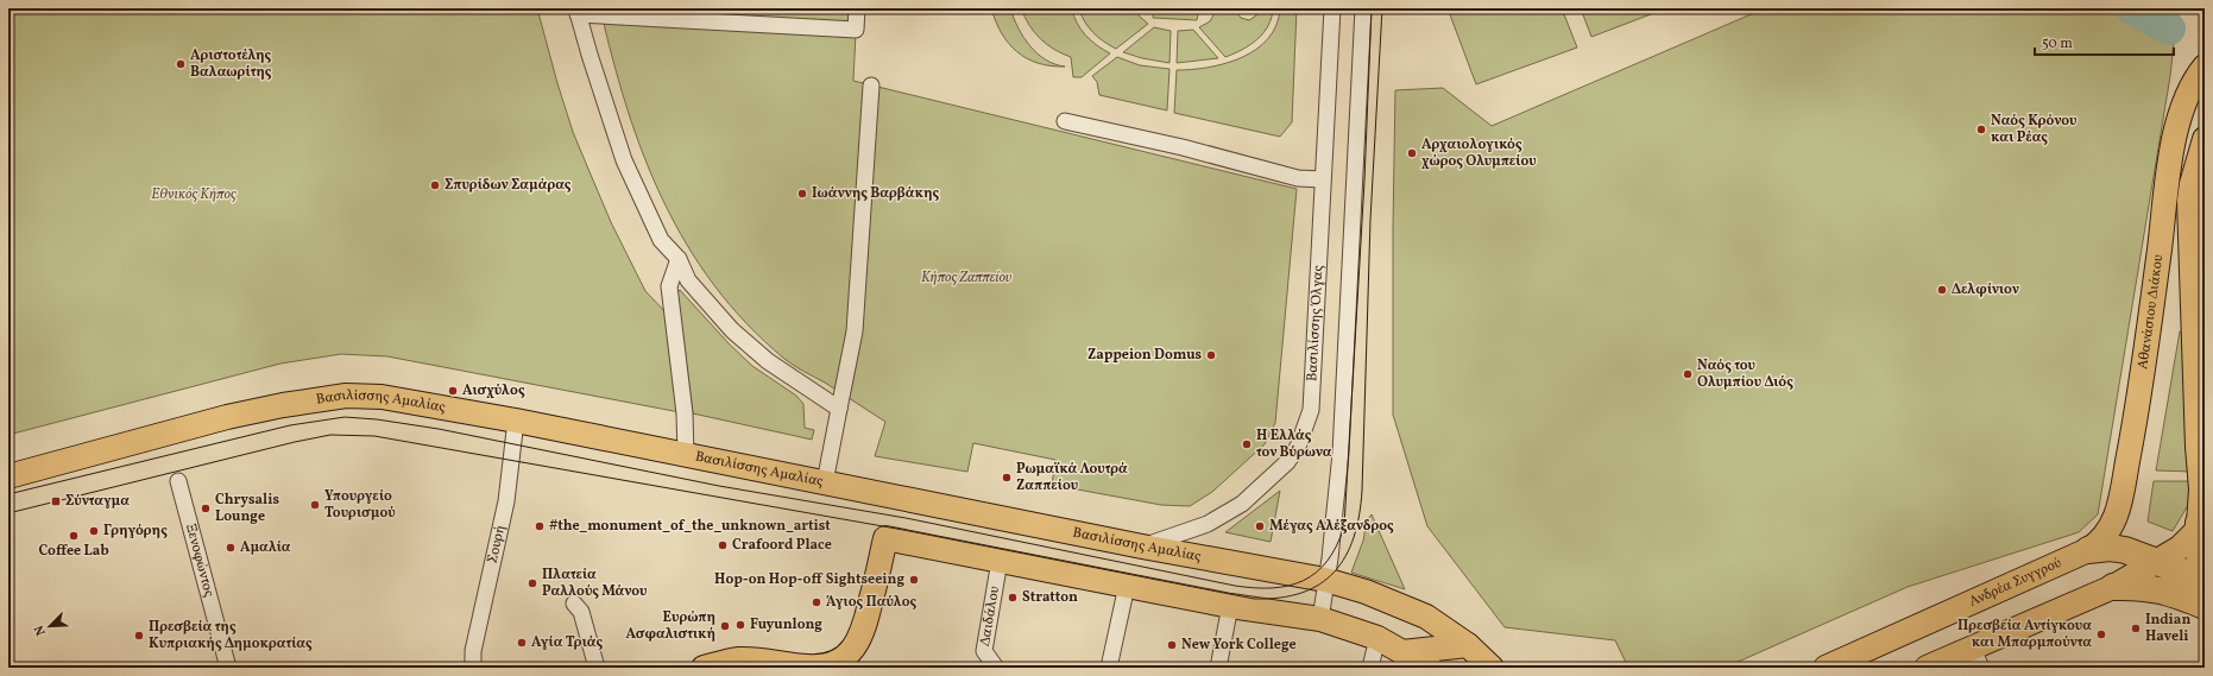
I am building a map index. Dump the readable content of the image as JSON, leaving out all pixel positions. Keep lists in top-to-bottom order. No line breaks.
{"streets":{"highway":["Ανδρέα Συγγρού"],"main road":["Αθανάσιου Διάκου","Βασιλίσσης Αμαλίας"],"street":["Βασιλίσσης Όλγας","Σουρή","Ξενοφώντος","Δαιδάλου"]},"crossings":[["Αθανάσιου Διάκου","Ανδρέα Συγγρού"],["Βασιλίσσης Όλγας","Βασιλίσσης Αμαλίας"],["Βασιλίσσης Αμαλίας","Σουρή"]],"parks":["Εθνικός Κήπος","Κήπος Ζαππείου"],"places":{"other":["Αριστοτέλης Βαλαωρίτης","Ναός Κρόνου και Ρέας","Αρχαιολογικός χώρος Ολυμπείου","Σπυρίδων Σαμάρας","Ιωάννης Βαρβάκης","Δελφίνιον","Zappeion Domus","Ναός του Ολυμπίου Διός","Αισχύλος","Η Ελλάς τον Βύρωνα","Ρωμαϊκά Λουτρά Ζαππείου","Υπουργείο Τουρισμού","Chrysalis Lounge","#the_monument_of_the_unknown_artist","Μέγας Αλέξανδρος","Γρηγόρης","Coffee Lab","Crafoord Place","Αμαλία","Hop-on Hop-off Sightseeing","Πλατεία Ραλλούς Μάνου","Stratton","Άγιος Παύλος","Fuyunlong","Ευρώπη Ασφαλιστική","Indian Haveli","Πρεσβεία Αντίγκουα και Μπαρμπούντα","Πρεσβεία της Κυπριακής Δημοκρατίας","Αγία Τριάς","New York College"],"transit":["Σύνταγμα"]},"scale_bar":"50 m","north":"bottom left"}
